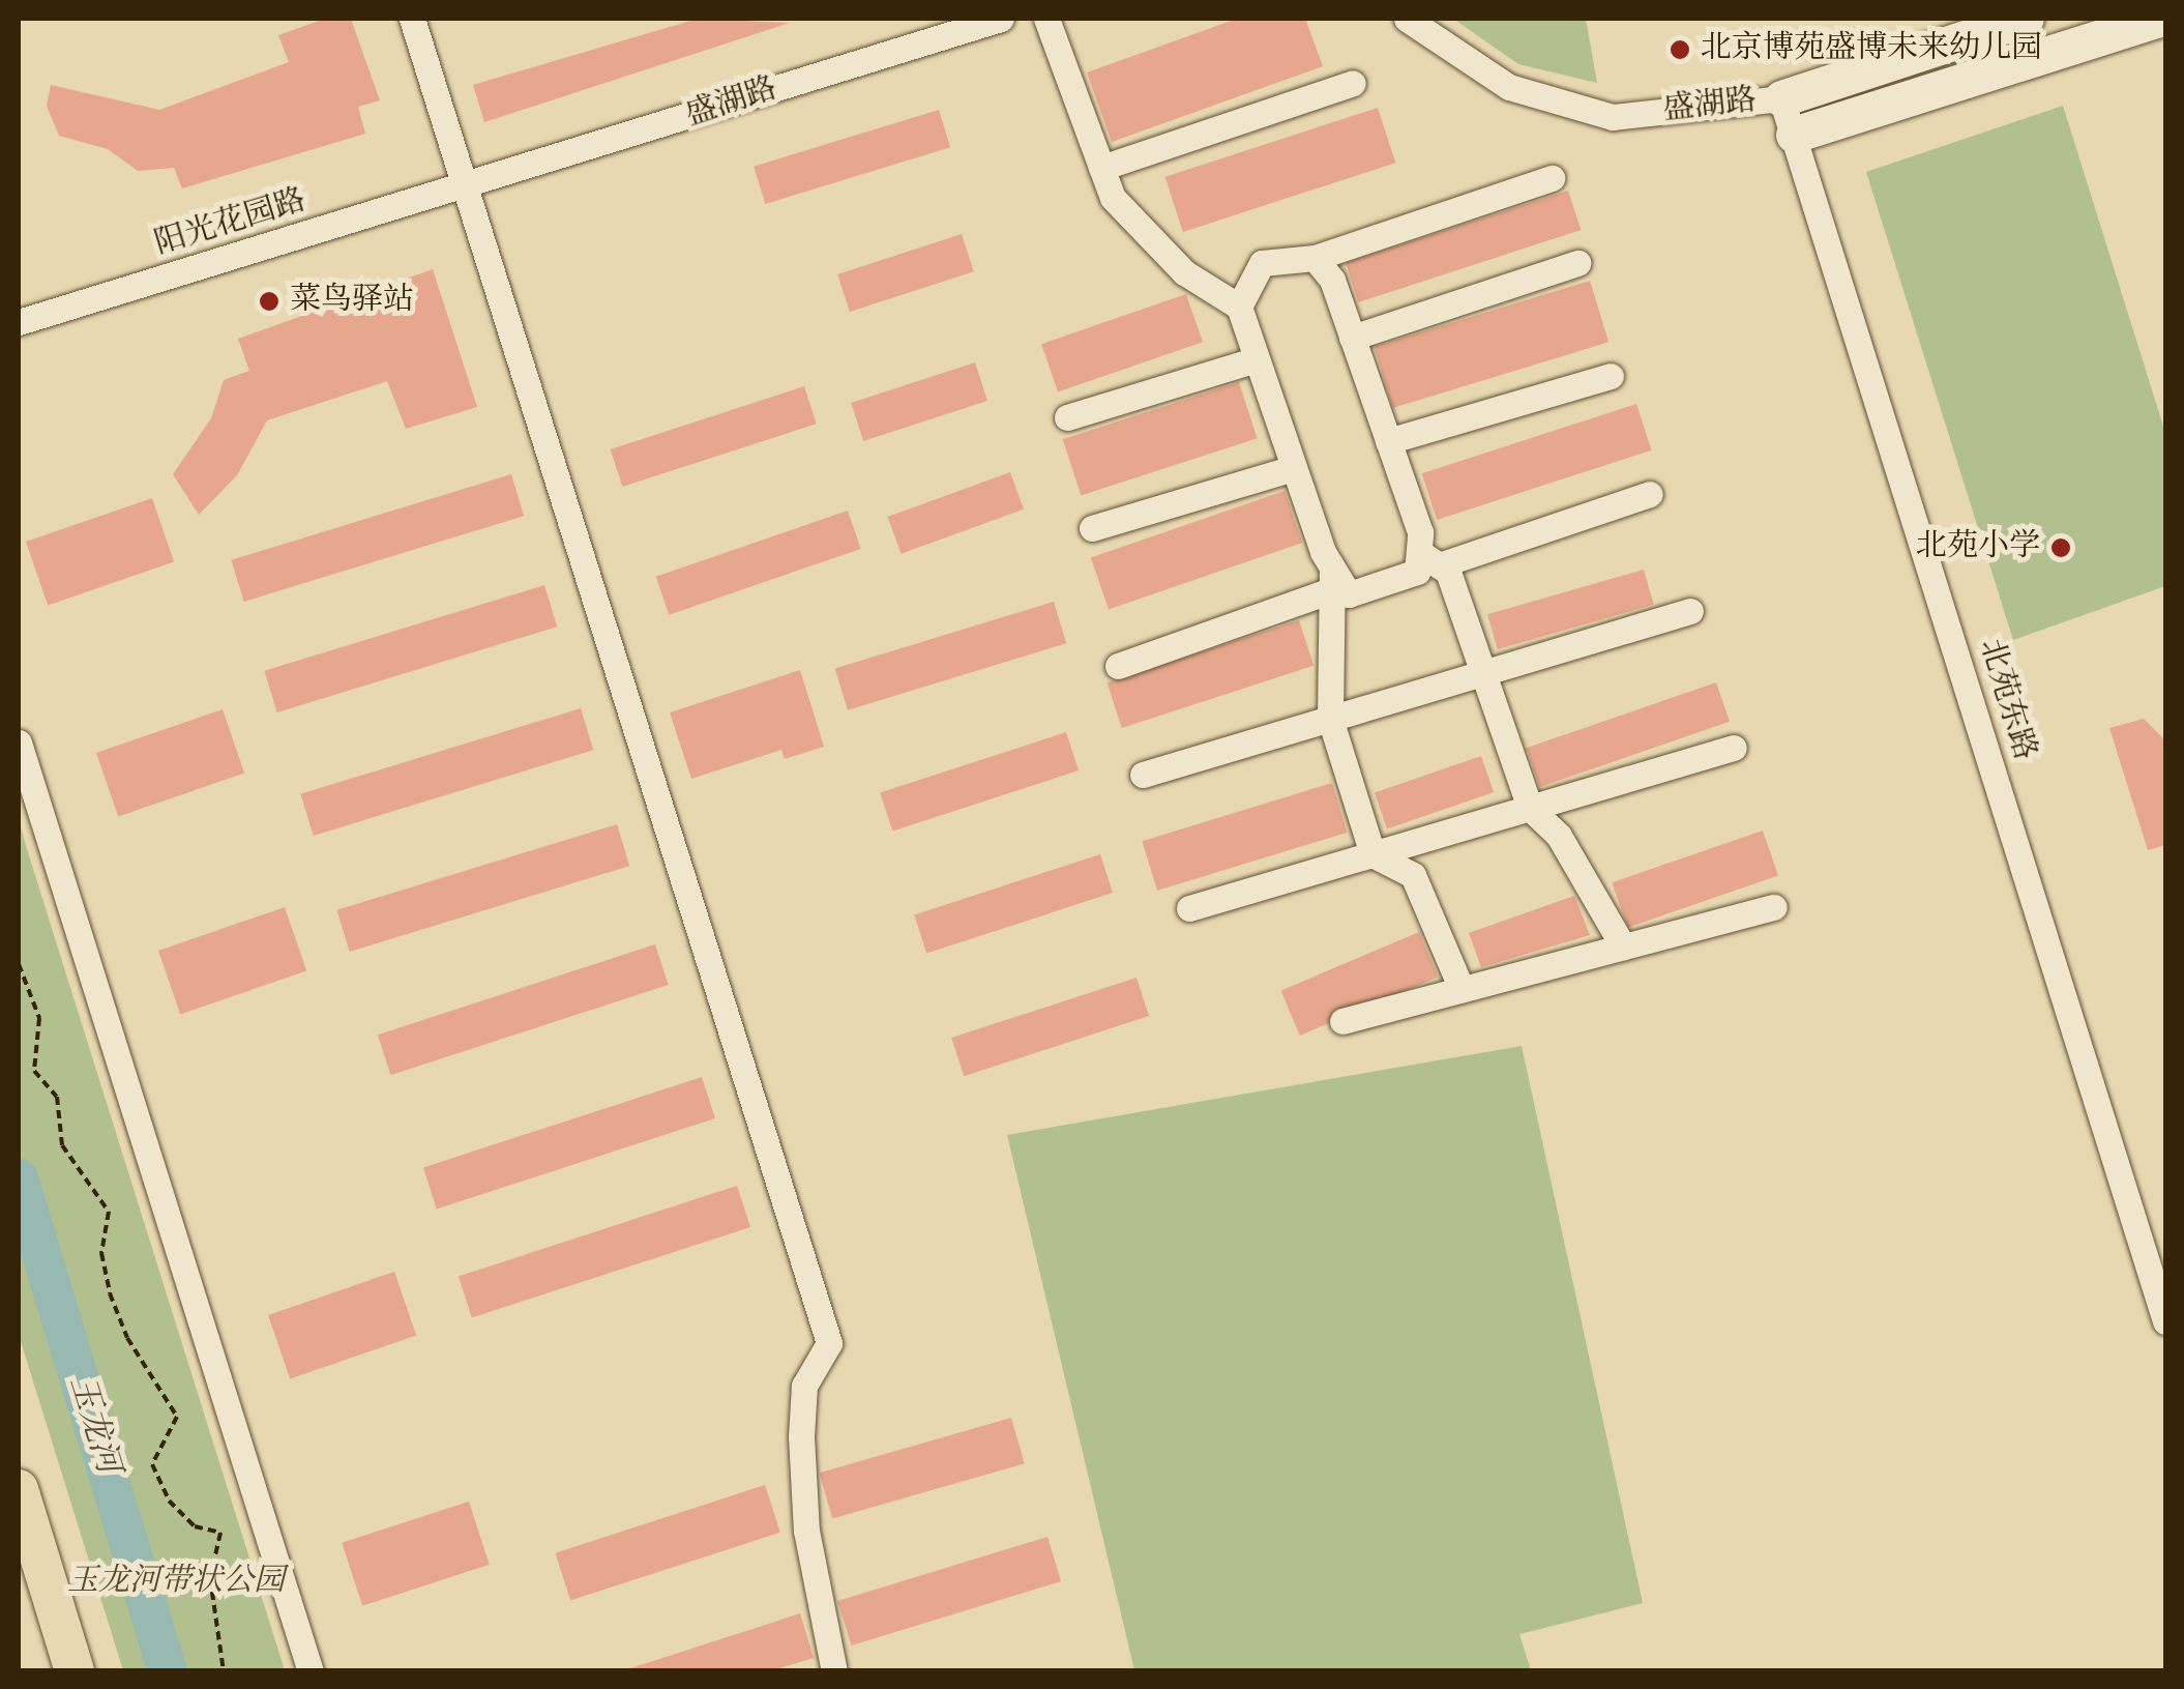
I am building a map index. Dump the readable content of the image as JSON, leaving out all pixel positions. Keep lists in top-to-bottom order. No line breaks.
{"streets":{"main road":["盛湖路"],"street":["阳光花园路","北苑东路"]},"crossings":[["盛湖路","阳光花园路"],["盛湖路","北苑东路"]],"water":["玉龙河"],"parks":["玉龙河带状公园"],"places":["北京博苑盛博未来幼儿园","菜鸟驿站","北苑小学"]}
